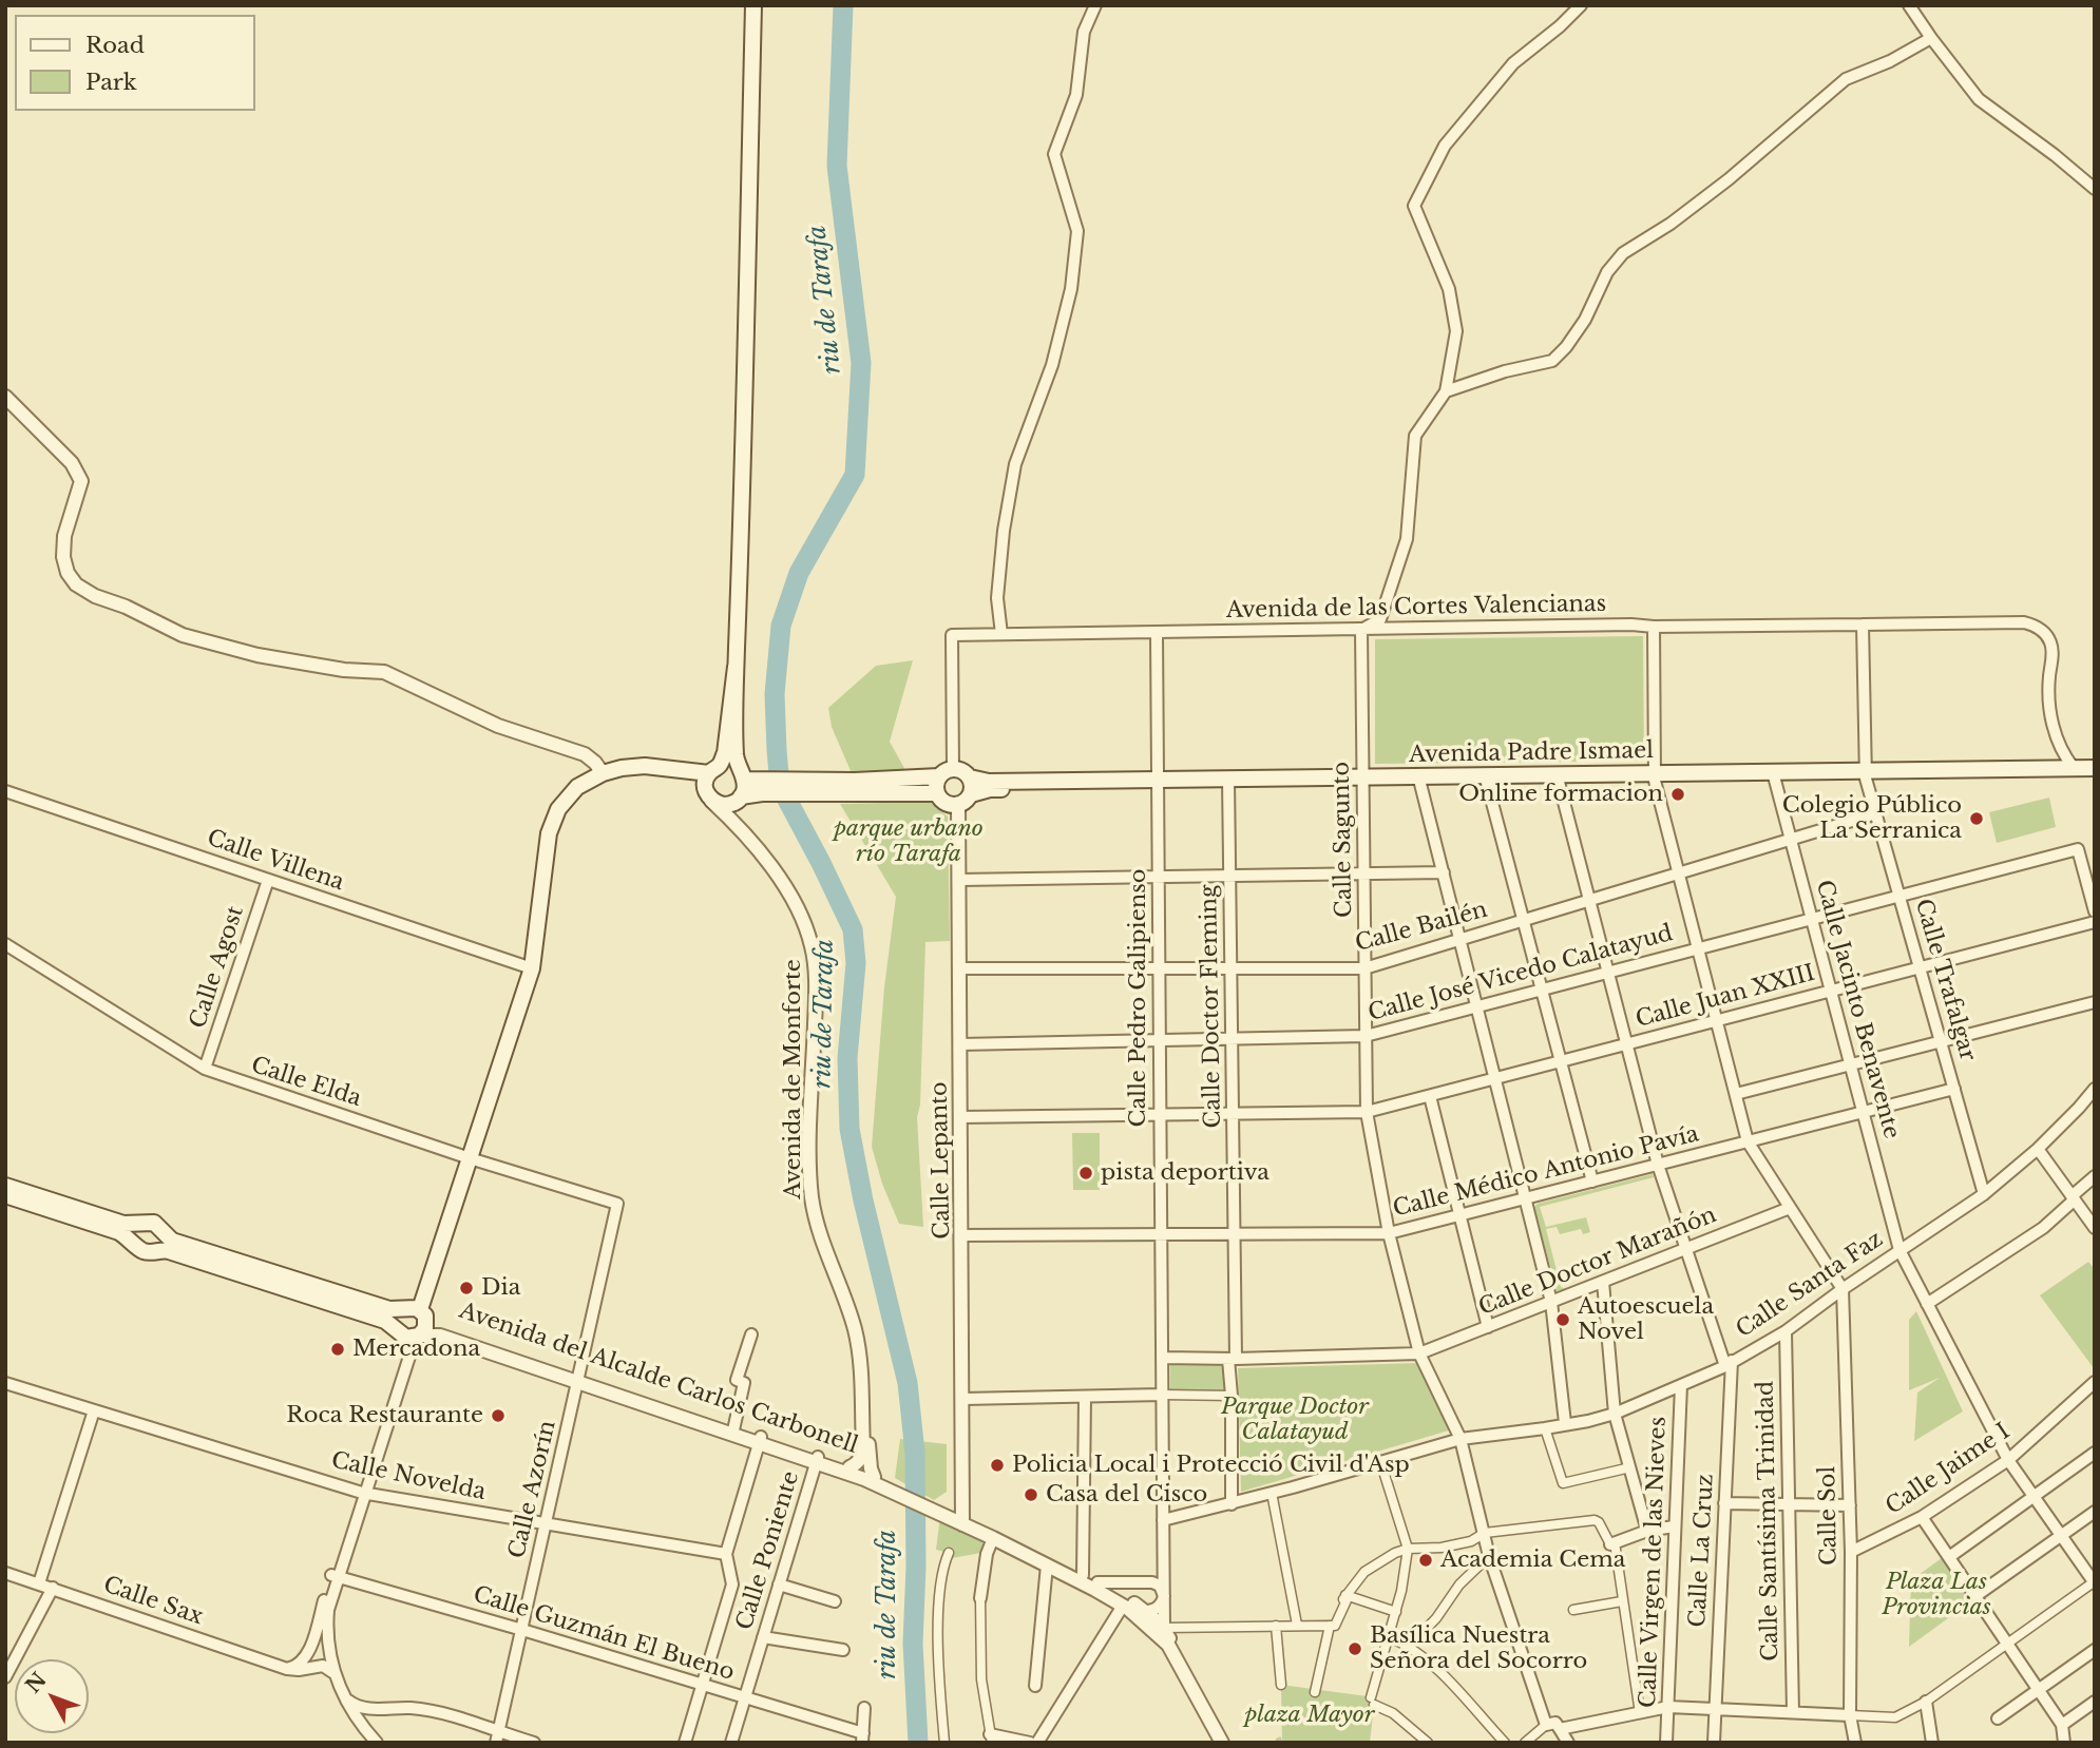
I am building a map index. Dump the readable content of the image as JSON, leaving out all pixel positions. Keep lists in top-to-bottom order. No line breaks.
{"streets":{"main road":["Avenida Padre Ismael","Avenida del Alcalde Carlos Carbonell"],"street":["Avenida de las Cortes Valencianas","Calle Sagunto","Calle Villena","Calle Bailén","Calle Agost","Calle José Vicedo Calatayud","Calle Trafalgar","Calle Juan XXIII","Calle Pedro Galipienso","Calle Doctor Fleming","Calle Jacinto Benavente","Avenida de Monforte","Calle Elda","Calle Lepanto","Calle Médico Antonio Pavía","Calle Doctor Marañón","Calle Santa Faz","Calle Jaime I","Calle Novelda","Calle Azorín","Calle Sol","Calle Santísima Trinidad","Calle Poniente","Calle La Cruz","Calle Virgen de las Nieves","Calle Sax","Calle Guzmán El Bueno"]},"crossings":[["Avenida de las Cortes Valencianas","Avenida Padre Ismael"],["Avenida de las Cortes Valencianas","Calle Sagunto"],["Avenida de las Cortes Valencianas","Calle Pedro Galipienso"],["Avenida de las Cortes Valencianas","Calle Lepanto"],["Avenida Padre Ismael","Calle Sagunto"],["Avenida Padre Ismael","Calle Trafalgar"],["Avenida Padre Ismael","Calle Pedro Galipienso"],["Avenida Padre Ismael","Calle Doctor Fleming"],["Avenida Padre Ismael","Calle Jacinto Benavente"],["Avenida Padre Ismael","Calle Lepanto"],["Calle Sagunto","Calle Bailén"],["Calle Sagunto","Calle José Vicedo Calatayud"],["Calle Sagunto","Calle Juan XXIII"],["Calle Sagunto","Calle Médico Antonio Pavía"],["Calle Sagunto","Calle Doctor Marañón"],["Calle Sagunto","Calle Santa Faz"],["Calle Villena","Calle Agost"],["Calle Bailén","Calle Trafalgar"],["Calle Bailén","Calle Pedro Galipienso"],["Calle Bailén","Calle Doctor Fleming"],["Calle Bailén","Calle Jacinto Benavente"],["Calle Bailén","Calle Lepanto"],["Calle Agost","Calle Elda"],["Calle José Vicedo Calatayud","Calle Trafalgar"],["Calle José Vicedo Calatayud","Calle Pedro Galipienso"],["Calle José Vicedo Calatayud","Calle Doctor Fleming"],["Calle José Vicedo Calatayud","Calle Jacinto Benavente"],["Calle José Vicedo Calatayud","Calle Lepanto"],["Calle Trafalgar","Calle Juan XXIII"],["Calle Trafalgar","Calle Médico Antonio Pavía"],["Calle Trafalgar","Calle Santa Faz"],["Calle Juan XXIII","Calle Pedro Galipienso"],["Calle Juan XXIII","Calle Doctor Fleming"],["Calle Juan XXIII","Calle Jacinto Benavente"],["Calle Juan XXIII","Calle Lepanto"],["Calle Pedro Galipienso","Calle Médico Antonio Pavía"],["Calle Pedro Galipienso","Calle Santa Faz"],["Calle Doctor Fleming","Calle Médico Antonio Pavía"],["Calle Doctor Fleming","Calle Santa Faz"],["Calle Jacinto Benavente","Calle Médico Antonio Pavía"],["Calle Jacinto Benavente","Calle Santa Faz"],["Calle Jacinto Benavente","Calle Jaime I"],["Avenida de Monforte","Avenida del Alcalde Carlos Carbonell"],["Calle Elda","Calle Azorín"],["Calle Lepanto","Calle Médico Antonio Pavía"],["Calle Santa Faz","Calle Sol"],["Calle Santa Faz","Calle Santísima Trinidad"],["Calle Santa Faz","Calle La Cruz"],["Calle Santa Faz","Calle Virgen de las Nieves"],["Avenida del Alcalde Carlos Carbonell","Calle Azorín"],["Avenida del Alcalde Carlos Carbonell","Calle Poniente"],["Calle Jaime I","Calle Sol"],["Calle Novelda","Calle Azorín"],["Calle Azorín","Calle Guzmán El Bueno"],["Calle Poniente","Calle Guzmán El Bueno"]],"water":["riu de Tarafa"],"parks":["parque urbano río Tarafa","Parque Doctor Calatayud","Plaza Las Provincias","plaza Mayor"],"places":["Online formacion","Colegio Público La Serranica","pista deportiva","Dia","Autoescuela Novel","Mercadona","Roca Restaurante","Policia Local i Protecció Civil d'Asp","Casa del Cisco","Academia Cema","Basílica Nuestra Señora del Socorro"],"legend":["Road","Park"],"north":"top left"}
